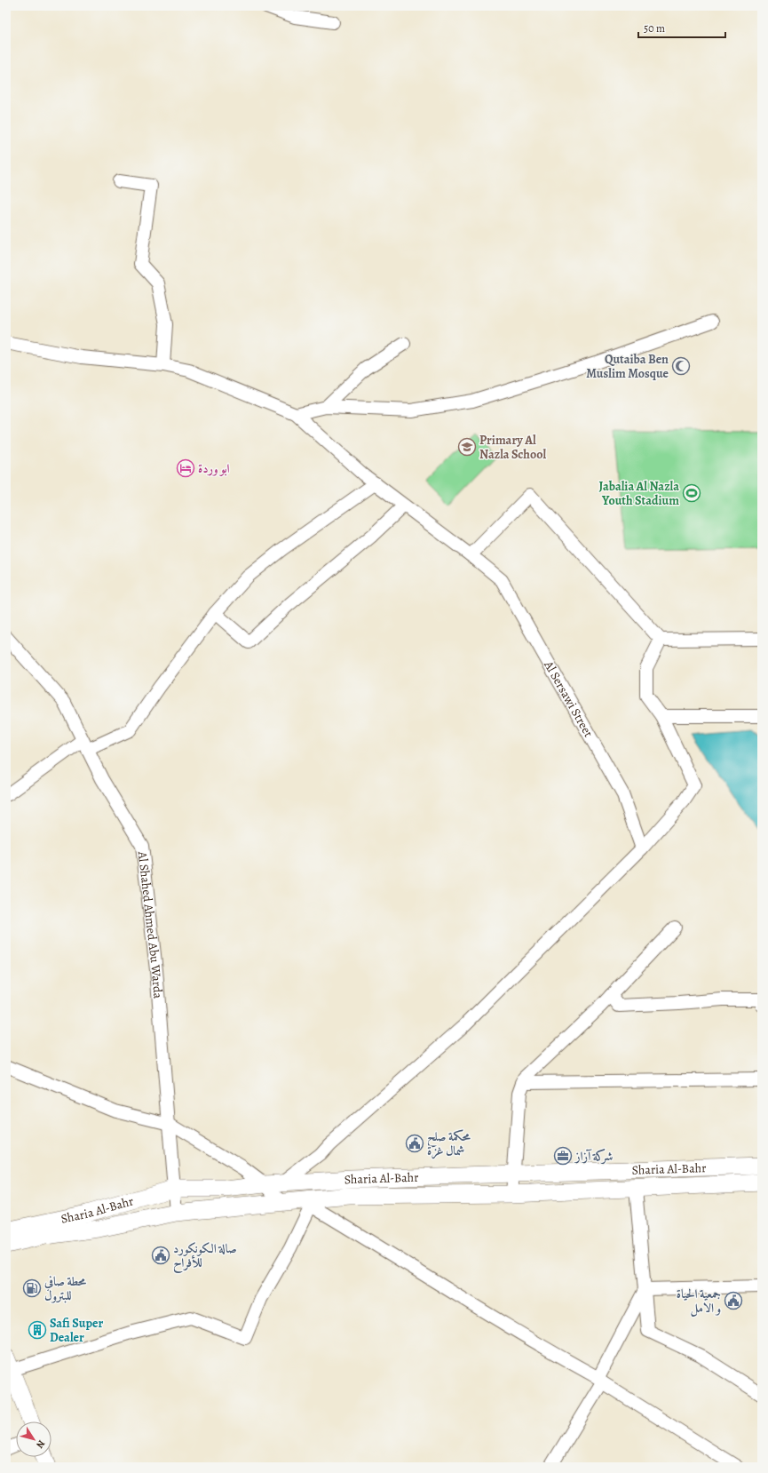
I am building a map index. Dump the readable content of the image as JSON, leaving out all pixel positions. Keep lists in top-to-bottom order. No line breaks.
{"streets":{"main road":["Sharia Al-Bahr"],"street":["Al Sersawi Street","Al Shahed Ahmed Abu Warda"]},"crossings":[["Al Shahed Ahmed Abu Warda","Sharia Al-Bahr"]],"places":{"mosque":["Qutaiba Ben Muslim Mosque"],"school or university":["Primary Al Nazla School"],"hotel":["ابو وردة"],"sports":["Jabalia Al Nazla Youth Stadium"],"public building":["محكمة صلح شمال غزة","صالة الكونكورد للأفراح","جمعية الحياة و الامل"],"office":["شركة آزاز"],"fuel station":["محطة صافي للبترول"],"building":["Safi Super Dealer"]},"scale_bar":"50 m","north":"bottom right"}
